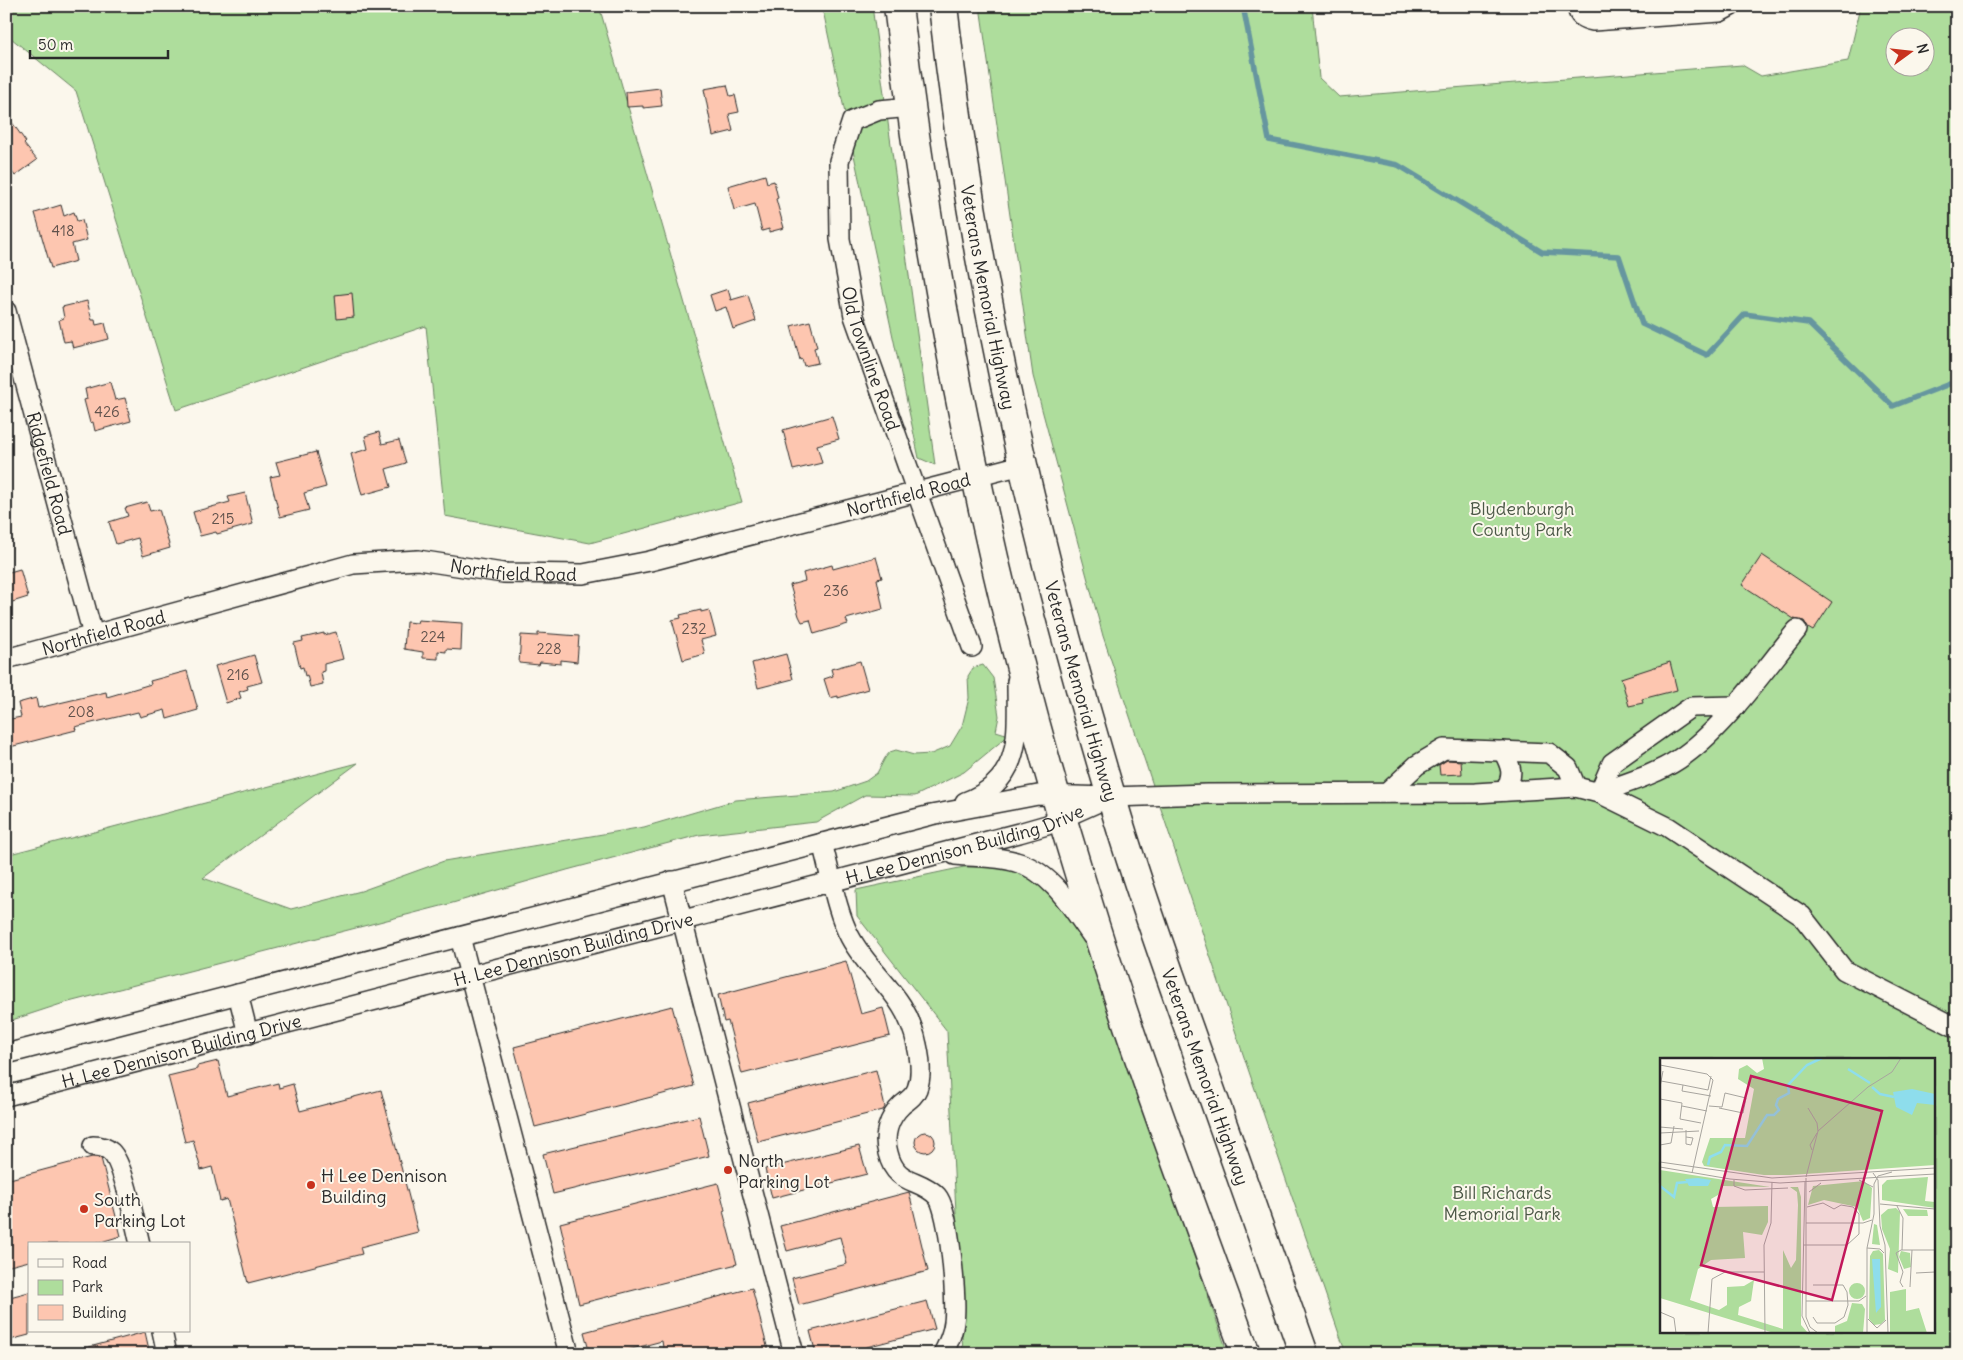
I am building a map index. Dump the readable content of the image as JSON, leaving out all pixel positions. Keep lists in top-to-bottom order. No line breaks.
{"streets":{"highway":["Veterans Memorial Highway"],"street":["Old Townline Road","Ridgefield Road","Northfield Road","H. Lee Dennison Building Drive"]},"crossings":[["Veterans Memorial Highway","Northfield Road"],["Veterans Memorial Highway","H. Lee Dennison Building Drive"],["Old Townline Road","Northfield Road"],["Ridgefield Road","Northfield Road"]],"parks":["Blydenburgh County Park","Bill Richards Memorial Park"],"places":["North Parking Lot","H Lee Dennison Building","South Parking Lot"],"house_numbers":["418","426","215","236","232","224","228","216","208"],"legend":["Road","Park","Building"],"scale_bar":"50 m","north":"right"}
